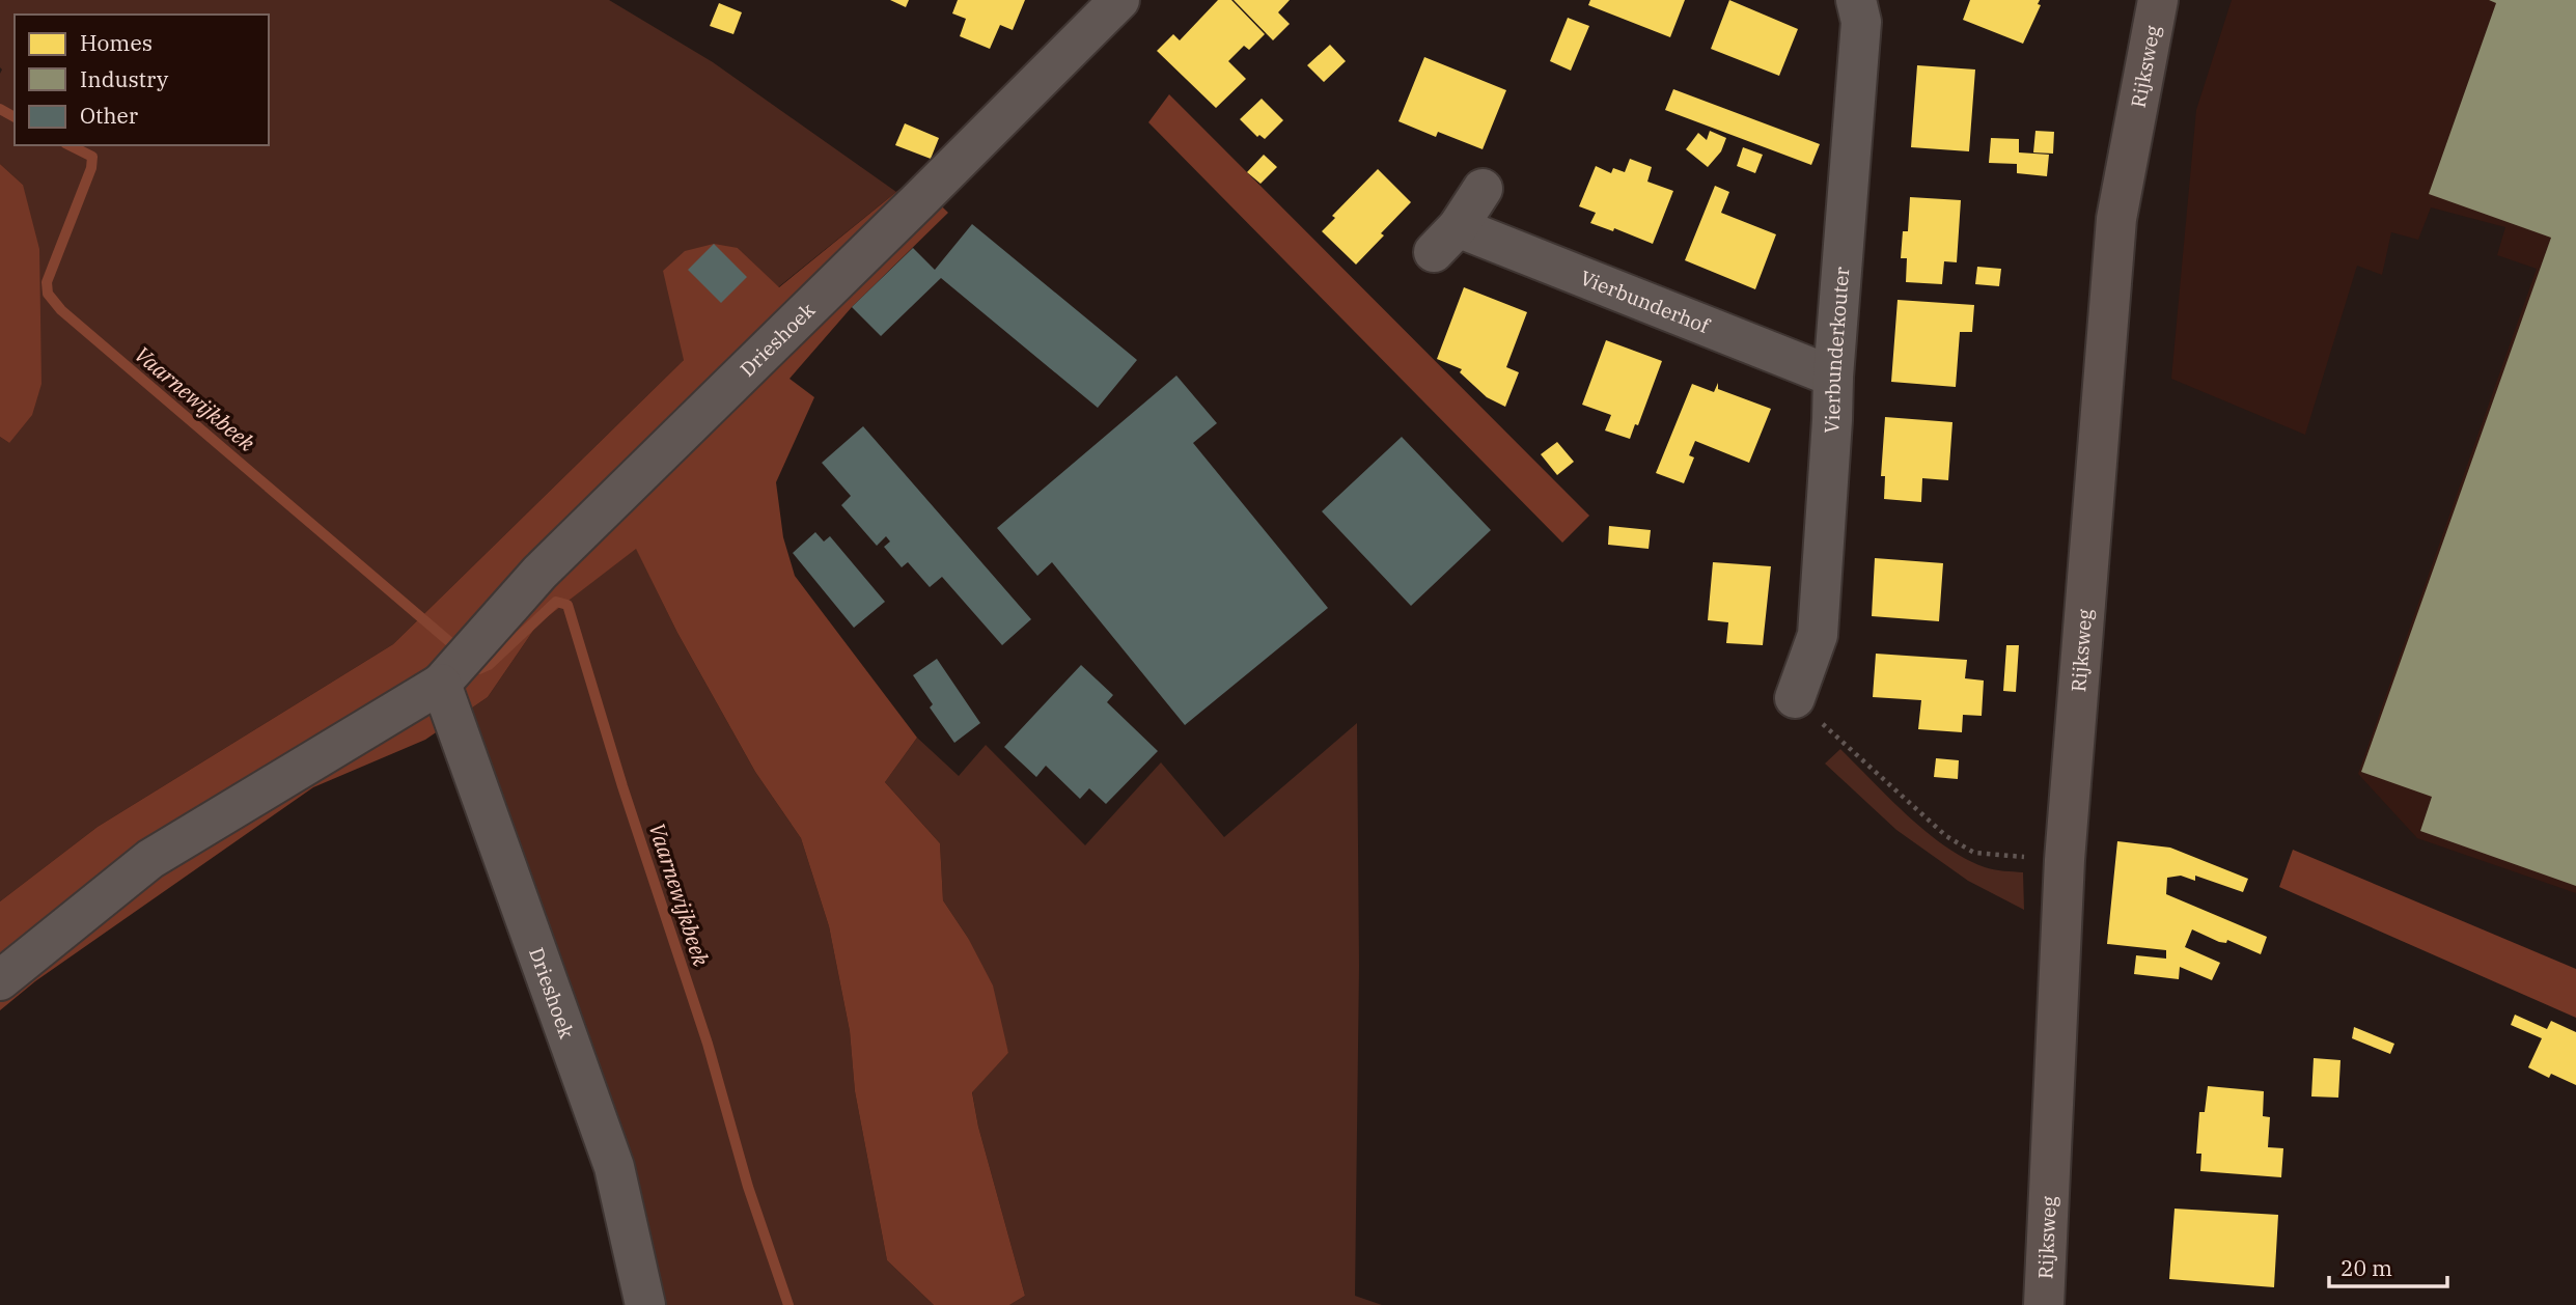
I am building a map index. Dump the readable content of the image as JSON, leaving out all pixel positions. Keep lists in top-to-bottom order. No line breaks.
{"streets":{"main road":["Rijksweg"],"street":["Vierbunderhof","Drieshoek","Vierbunderkouter"]},"crossings":[["Vierbunderhof","Vierbunderkouter"]],"water":["Vaarnewijkbeek"],"legend":["Homes","Industry","Other"],"scale_bar":"20 m"}
